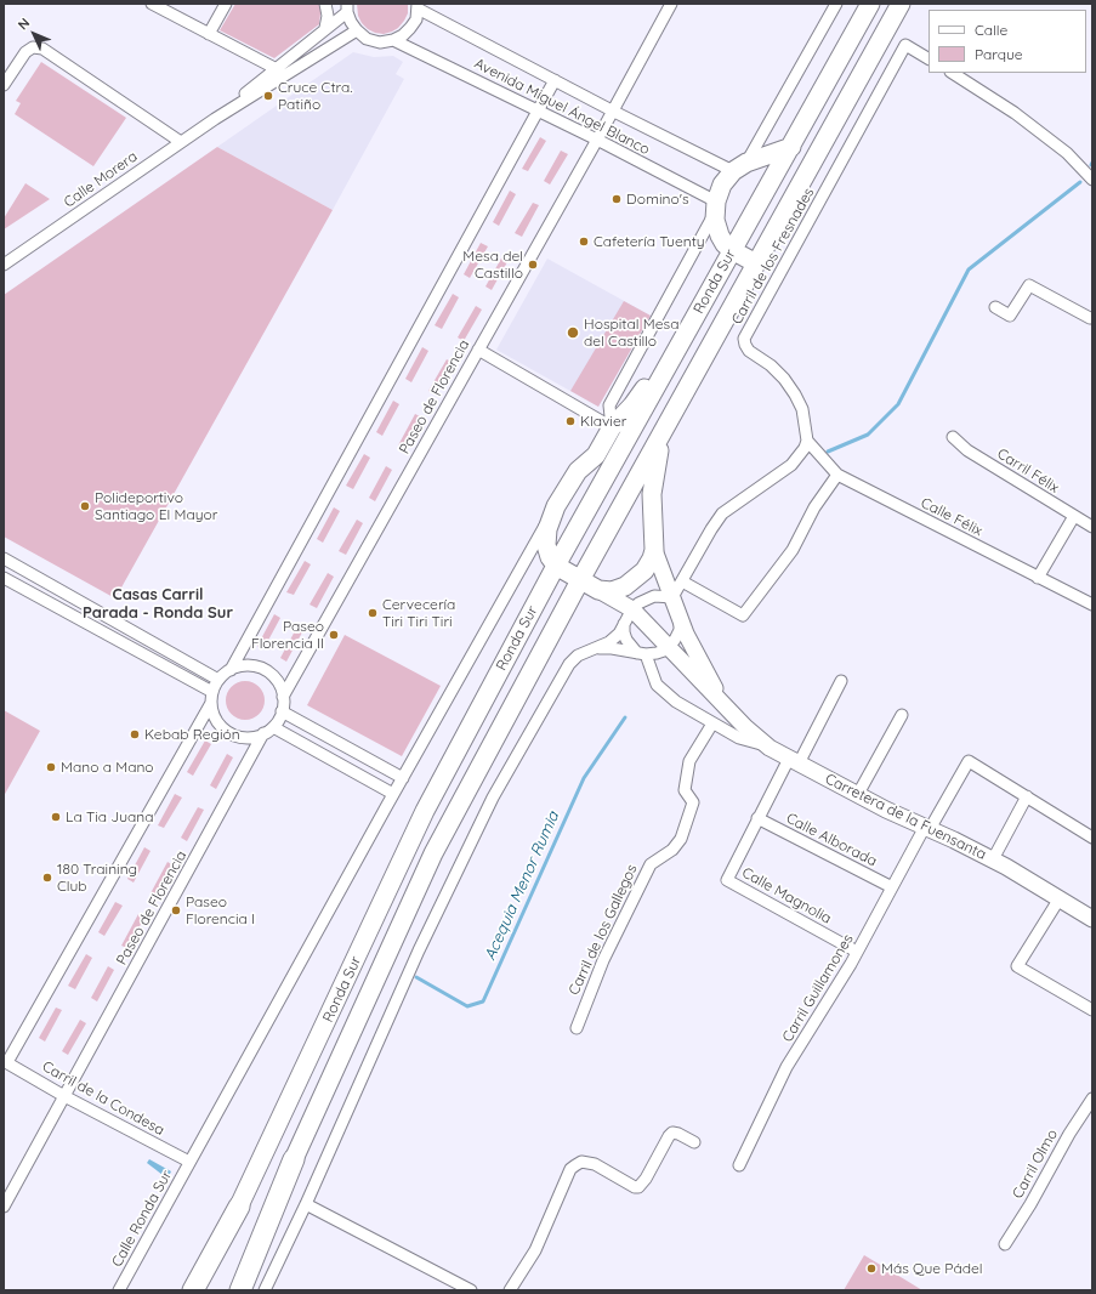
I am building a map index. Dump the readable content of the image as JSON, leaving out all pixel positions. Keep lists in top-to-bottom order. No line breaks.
{"streets":{"main road":["Ronda Sur","Carretera de la Fuensanta"],"street":["Avenida Miguel Ángel Blanco","Calle Morera","Carril de los Fresnades","Paseo de Florencia","Carril Félix","Calle Félix","Calle Alborada","Calle Magnolia","Carril de los Gallegos","Carril Guillamones","Carril de la Condesa","Carril Olmo","Calle Ronda Sur"]},"crossings":[["Avenida Miguel Ángel Blanco","Paseo de Florencia"],["Carril de los Fresnades","Calle Félix"],["Paseo de Florencia","Carril de la Condesa"],["Carretera de la Fuensanta","Carril Guillamones"],["Calle Alborada","Calle Magnolia"],["Calle Alborada","Carril Guillamones"],["Calle Magnolia","Carril Guillamones"],["Carril de la Condesa","Calle Ronda Sur"]],"districts":["Casas Carril Parada - Ronda Sur"],"water":["Acequia Menor Rumia"],"places":["Cruce Ctra. Patiño","Domino's","Cafetería Tuenty","Mesa del Castillo","Hospital Mesa del Castillo","Klavier","Polideportivo Santiago El Mayor","Cervecería Tiri Tiri Tiri","Paseo Florencia II","Kebab Región","Mano a Mano","La Tia Juana","180 Training Club","Paseo Florencia I","Más Que Pádel"],"legend":["Calle","Parque"],"north":"top left"}
